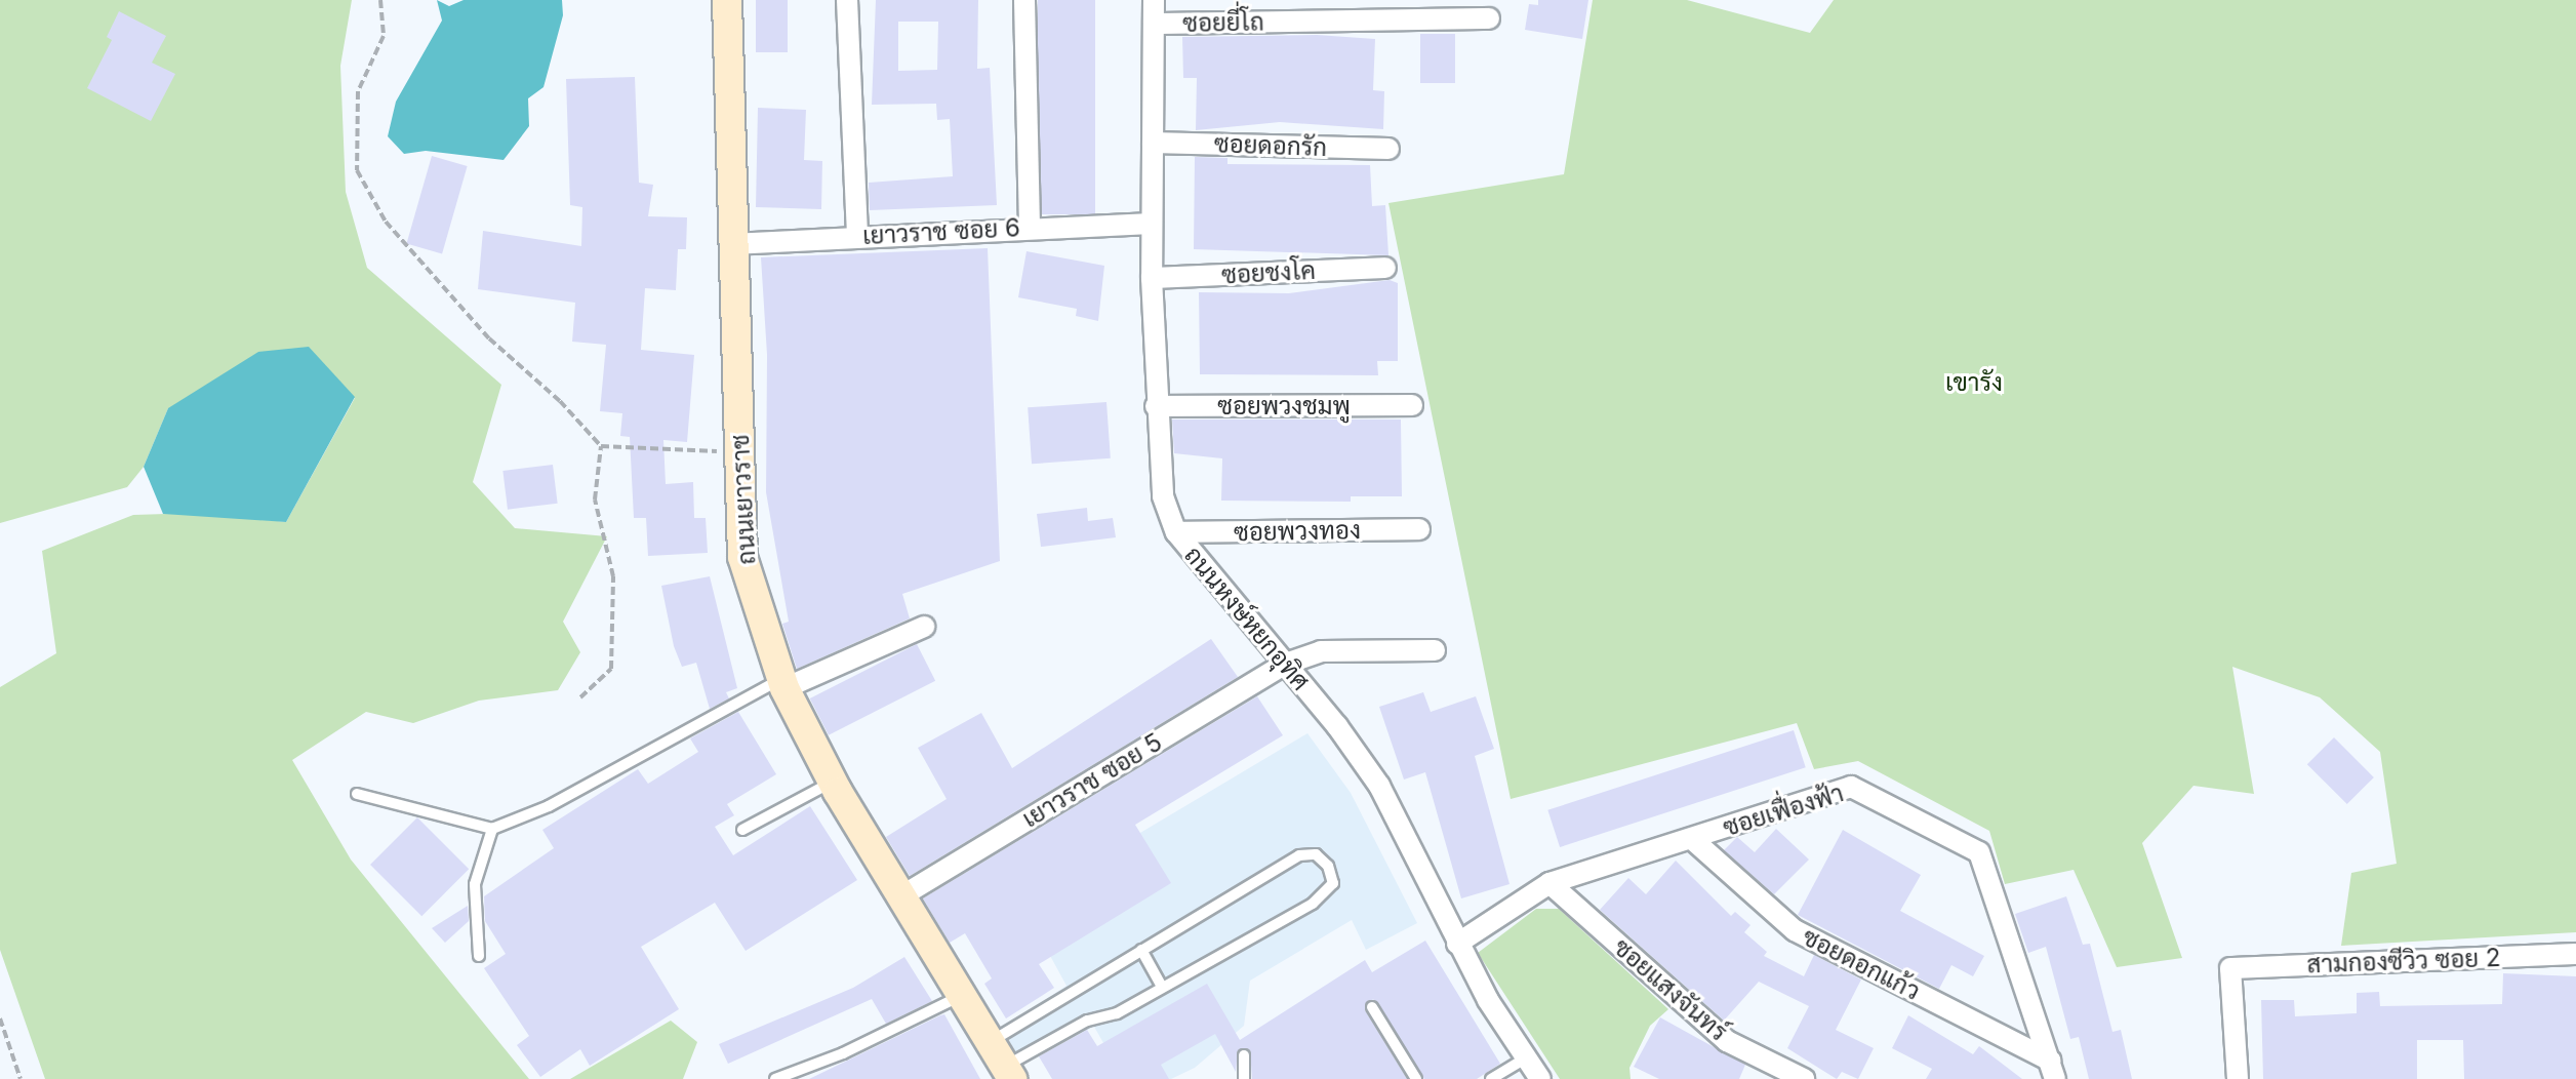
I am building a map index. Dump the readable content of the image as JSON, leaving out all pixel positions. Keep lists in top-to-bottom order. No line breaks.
{"streets":{"main road":["ถนนเยาวราช"],"street":["ซอยยี่โถ","ซอยดอกรัก","เยาวราช ซอย 6","ซอยชงโค","ซอยพวงชมพู","ซอยพวงทอง","ถนนหงษ์หยกอุทิศ","เยาวราช ซอย 5","ซอยเฟื่องฟ้า","สามกองซีวิว ซอย 2","ซอยดอกแก้ว","ซอยแสงจันทร์"]},"crossings":[["ซอยยี่โถ","ถนนหงษ์หยกอุทิศ"],["ซอยดอกรัก","ถนนหงษ์หยกอุทิศ"],["เยาวราช ซอย 6","ถนนเยาวราช"],["เยาวราช ซอย 6","ถนนหงษ์หยกอุทิศ"],["ซอยชงโค","ถนนหงษ์หยกอุทิศ"],["ซอยพวงชมพู","ถนนหงษ์หยกอุทิศ"],["ถนนเยาวราช","เยาวราช ซอย 5"],["ซอยพวงทอง","ถนนหงษ์หยกอุทิศ"],["ถนนหงษ์หยกอุทิศ","เยาวราช ซอย 5"],["ถนนหงษ์หยกอุทิศ","ซอยเฟื่องฟ้า"],["ซอยเฟื่องฟ้า","ซอยดอกแก้ว"],["ซอยเฟื่องฟ้า","ซอยแสงจันทร์"]],"parks":["เขารัง"]}
